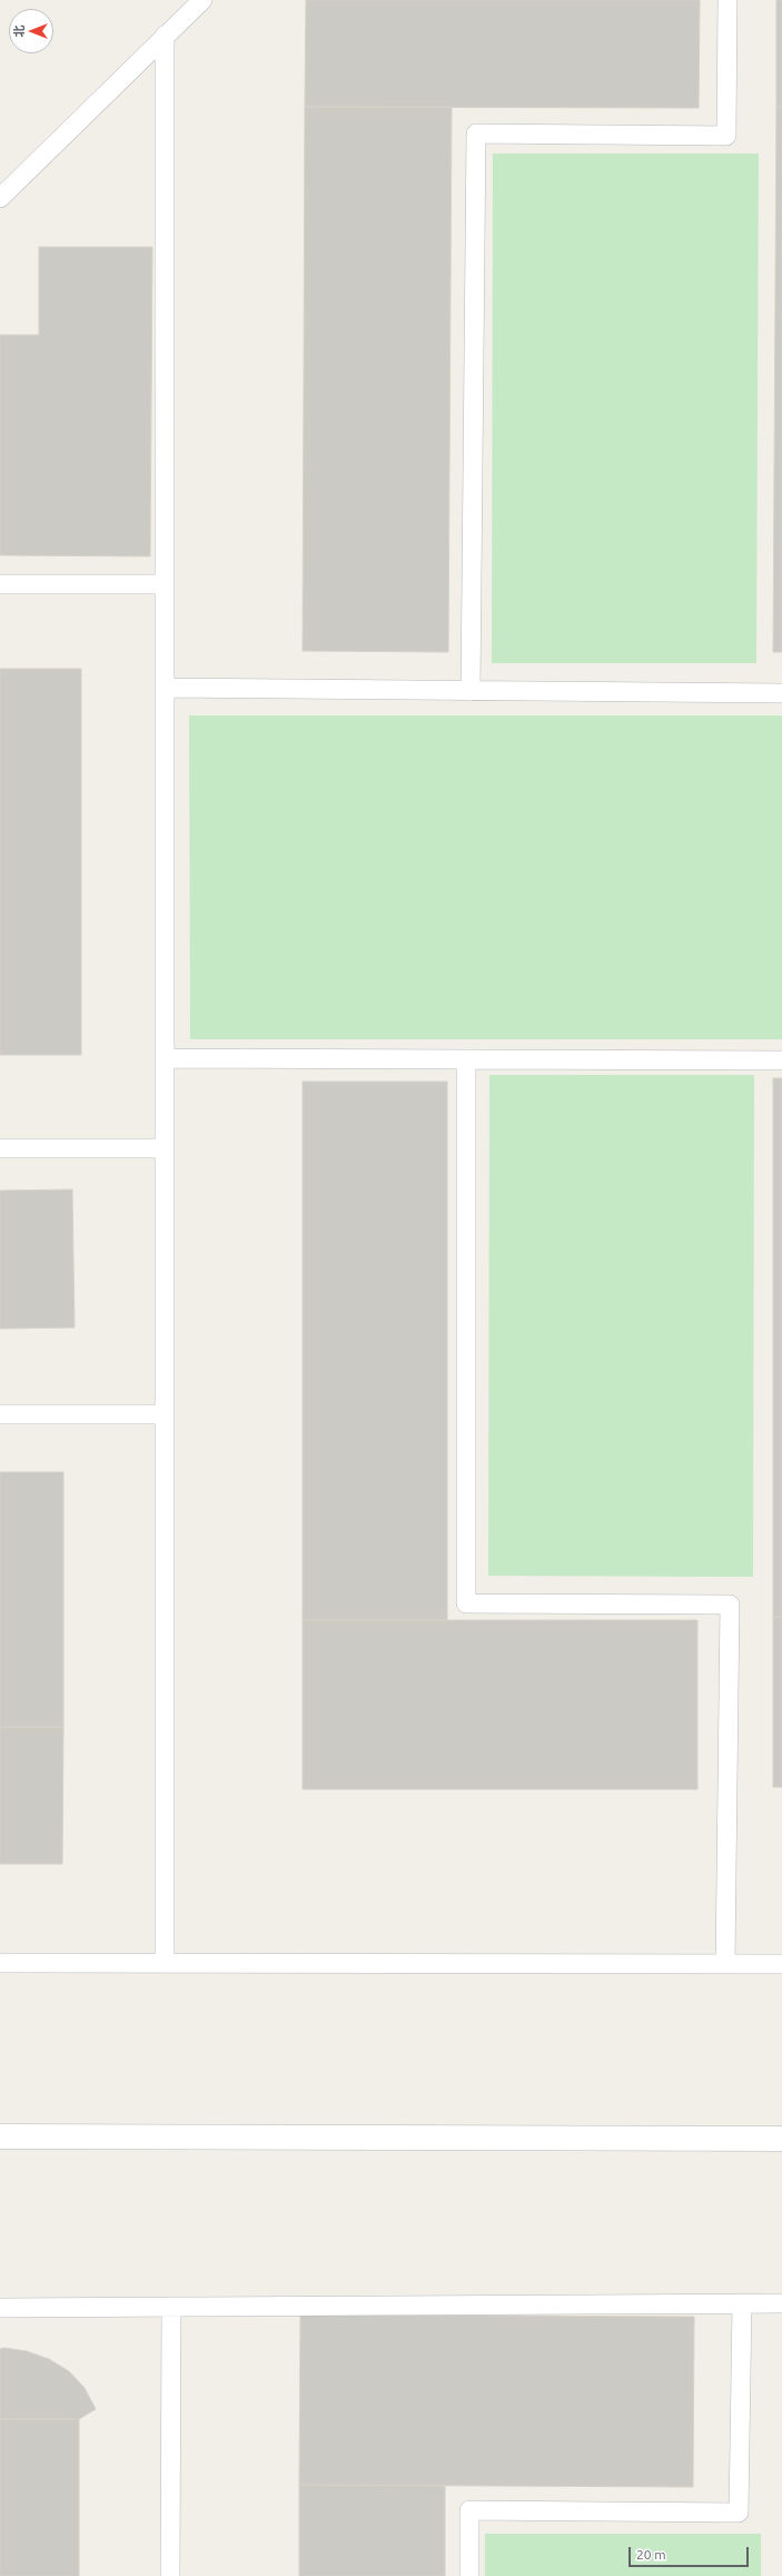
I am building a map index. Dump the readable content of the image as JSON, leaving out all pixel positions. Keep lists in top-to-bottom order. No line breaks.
{"scale_bar":"20 m","north":"left"}
